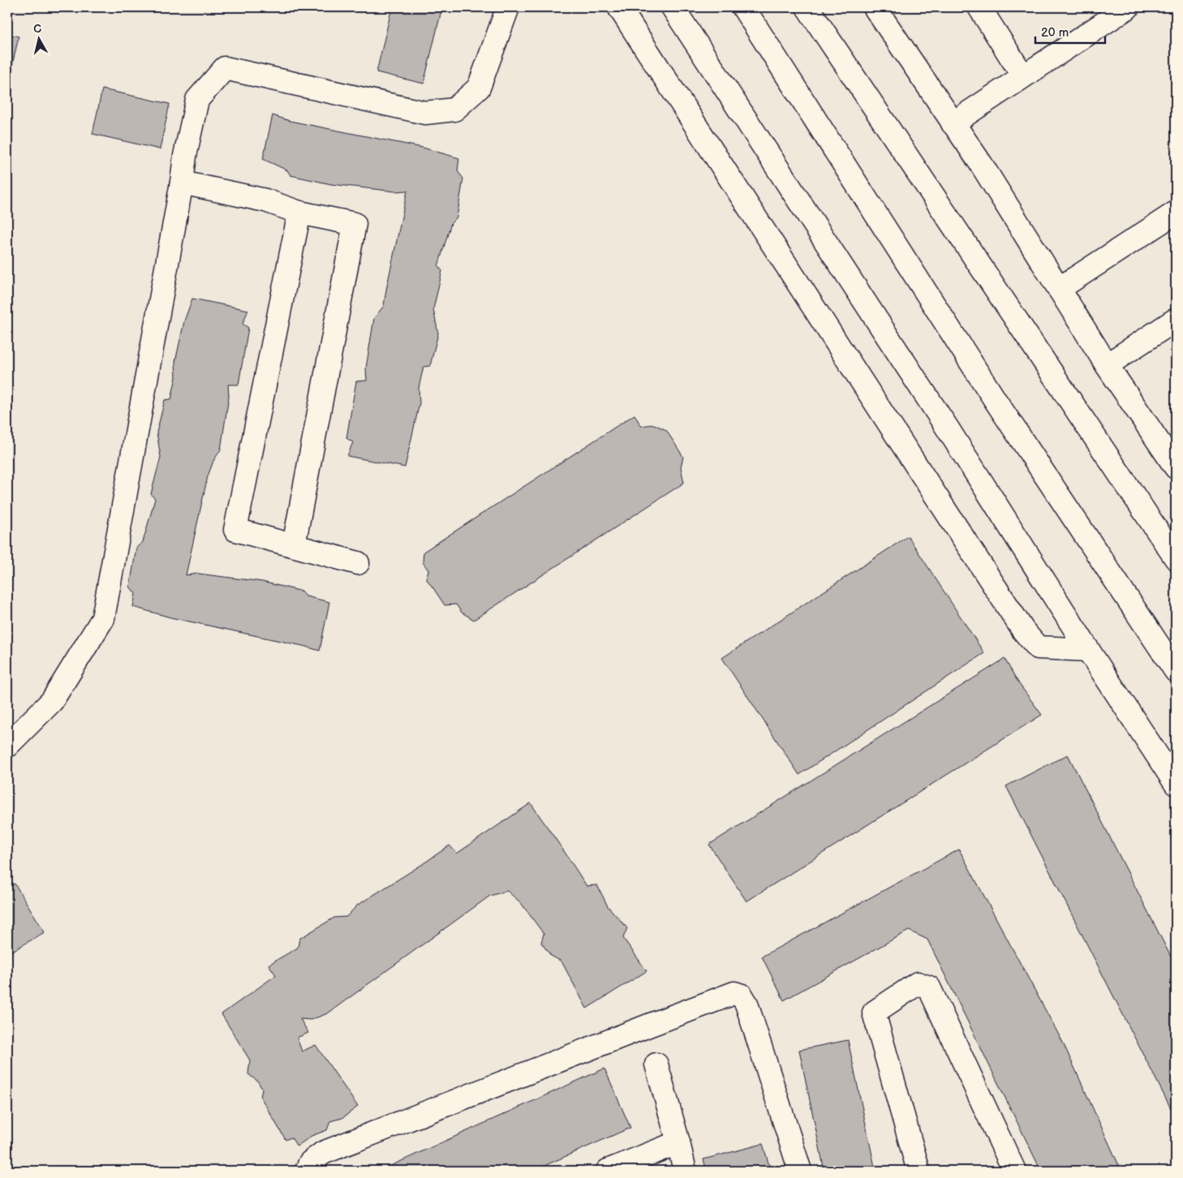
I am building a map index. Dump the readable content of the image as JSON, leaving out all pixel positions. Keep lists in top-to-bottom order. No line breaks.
{"scale_bar":"20 m","north":"top"}
